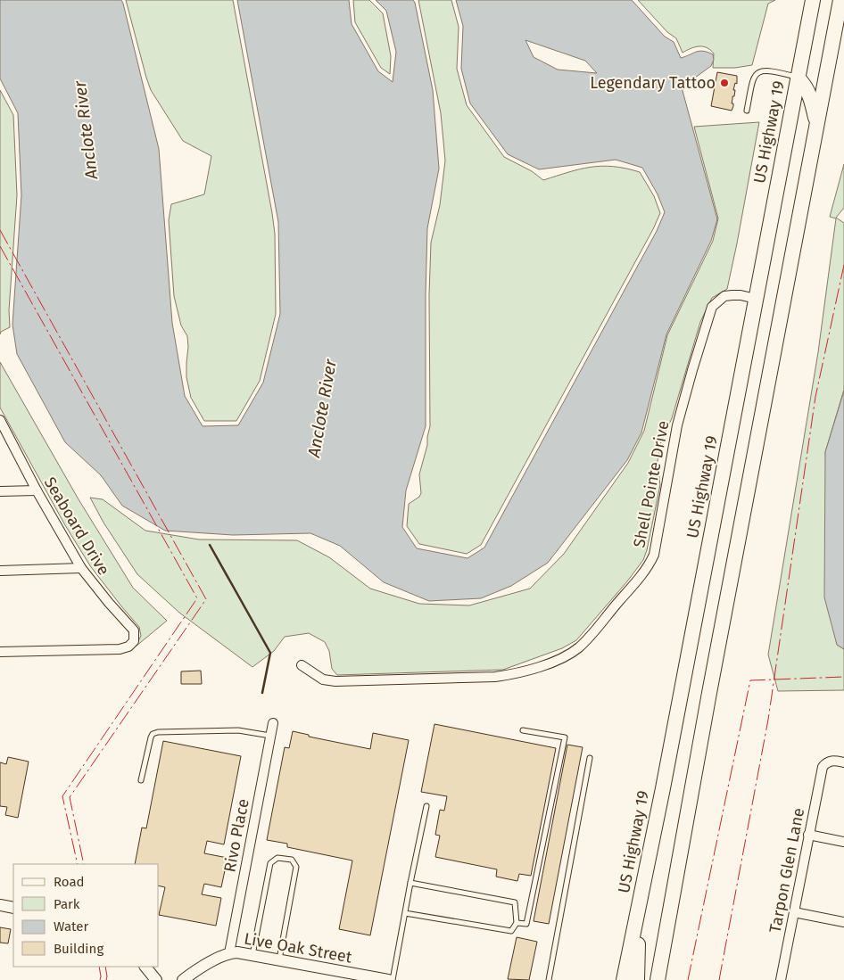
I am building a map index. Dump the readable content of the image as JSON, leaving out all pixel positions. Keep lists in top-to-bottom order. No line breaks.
{"streets":{"highway":["US Highway 19"],"street":["Shell Pointe Drive","Seaboard Drive","Rivo Place","Tarpon Glen Lane","Live Oak Street"]},"crossings":[["US Highway 19","Shell Pointe Drive"],["Rivo Place","Live Oak Street"]],"water":["Anclote River"],"places":["Legendary Tattoo"],"legend":["Road","Park","Water","Building"]}
